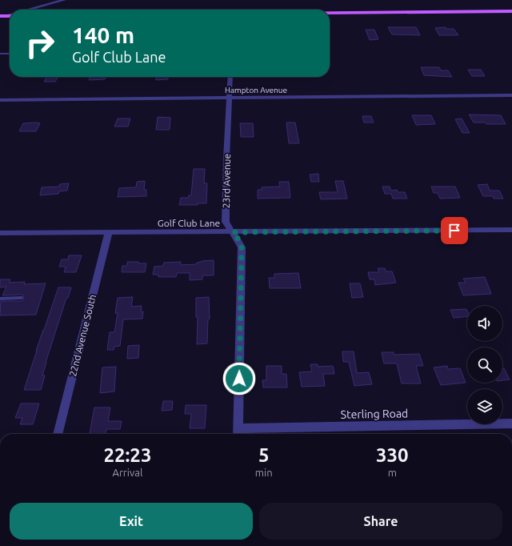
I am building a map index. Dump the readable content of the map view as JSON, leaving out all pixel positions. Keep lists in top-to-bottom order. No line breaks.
{"streets":{"street":["Hampton Avenue","23rd Avenue","Golf Club Lane","22nd Avenue South","Sterling Road"]},"crossings":[["Hampton Avenue","23rd Avenue"],["23rd Avenue","Golf Club Lane"],["23rd Avenue","Sterling Road"],["Golf Club Lane","22nd Avenue South"]],"page":{"turn":["140 m","Golf Club Lane"],"eta":["22:23","Arrival","5","min","330","m"],"buttons":["Exit","Share"]}}
